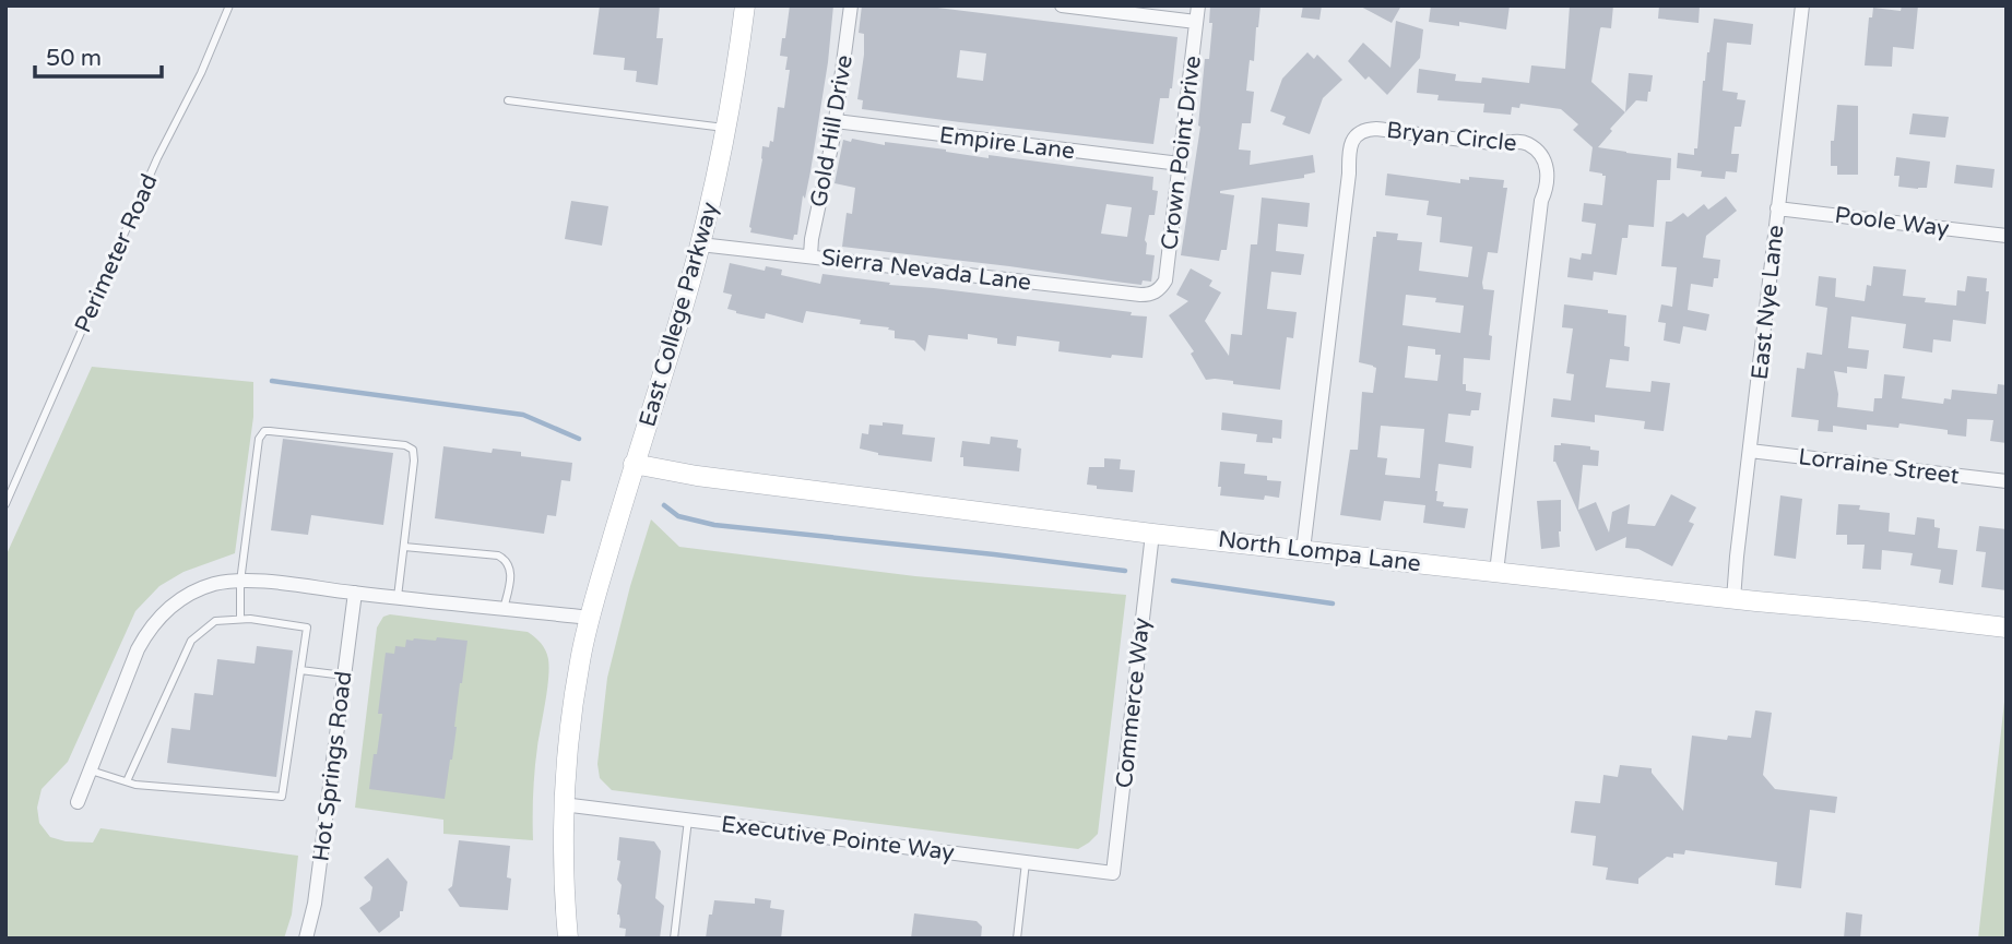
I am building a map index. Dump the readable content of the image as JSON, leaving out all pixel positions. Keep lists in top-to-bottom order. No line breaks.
{"streets":{"street":["Gold Hill Drive","Bryan Circle","Empire Lane","Crown Point Drive","Poole Way","Sierra Nevada Lane","East Nye Lane","East College Parkway","Lorraine Street","North Lompa Lane","Commerce Way","Hot Springs Road","Executive Pointe Way"],"lane":["Perimeter Road"]},"crossings":[["Gold Hill Drive","Empire Lane"],["Gold Hill Drive","Sierra Nevada Lane"],["Bryan Circle","North Lompa Lane"],["Empire Lane","Crown Point Drive"],["Crown Point Drive","Sierra Nevada Lane"],["Poole Way","East Nye Lane"],["Sierra Nevada Lane","East College Parkway"],["East Nye Lane","Lorraine Street"],["East Nye Lane","North Lompa Lane"],["East College Parkway","North Lompa Lane"],["East College Parkway","Executive Pointe Way"],["North Lompa Lane","Commerce Way"],["Commerce Way","Executive Pointe Way"]],"scale_bar":"50 m"}
